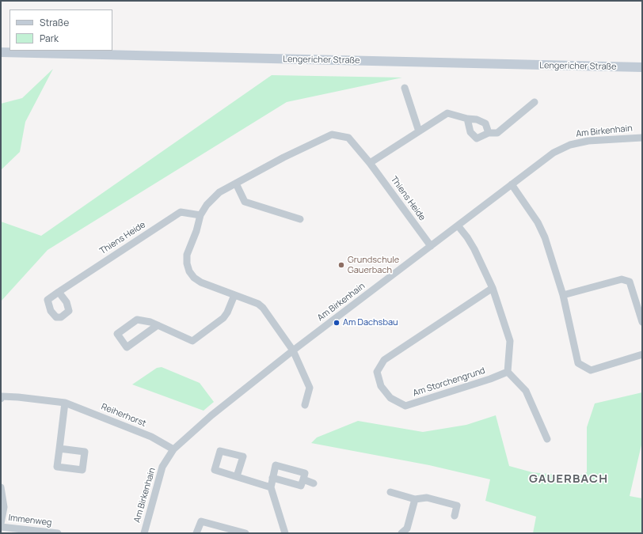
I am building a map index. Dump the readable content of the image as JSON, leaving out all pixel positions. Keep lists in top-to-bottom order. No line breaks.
{"streets":{"main road":["Lengericher Straße"],"street":["Am Birkenhain","Thiens Heide","Am Storchengrund","Reiherhorst","Immenweg"]},"crossings":[["Am Birkenhain","Thiens Heide"],["Am Birkenhain","Reiherhorst"]],"districts":["GAUERBACH"],"places":["Grundschule Gauerbach","Am Dachsbau"],"legend":["Straße","Park"]}
